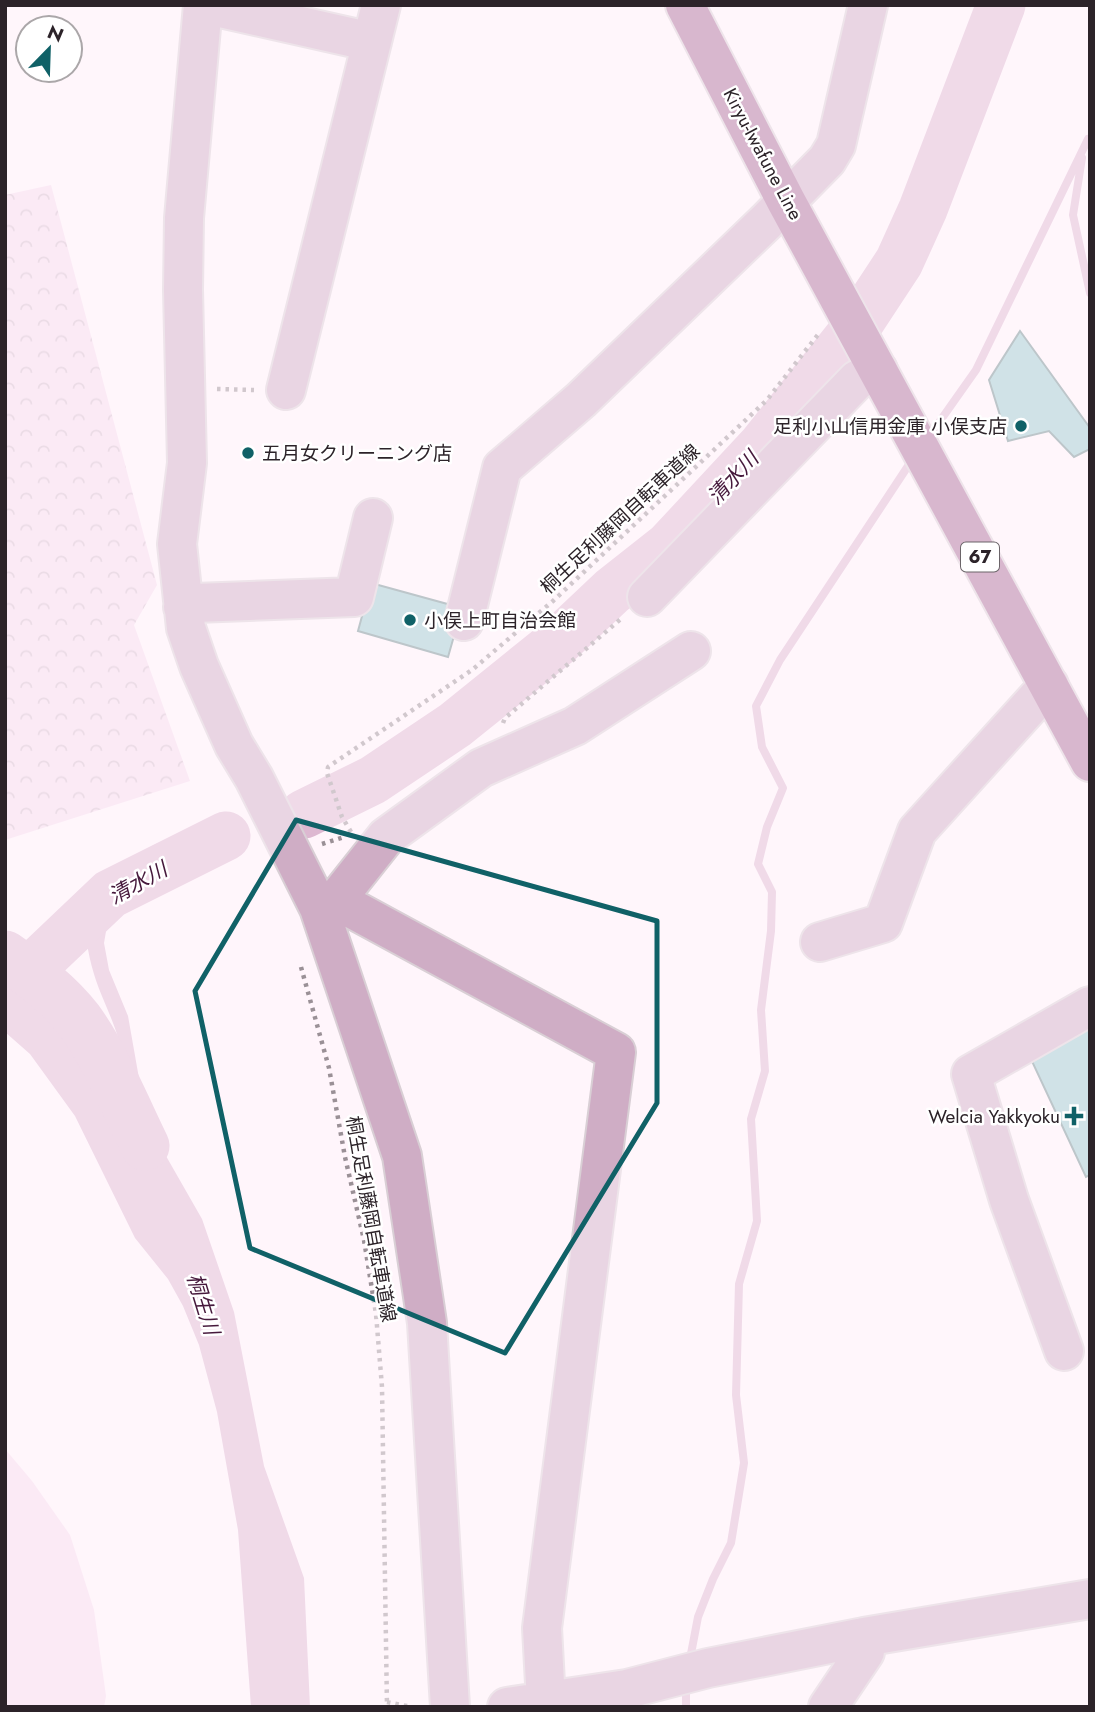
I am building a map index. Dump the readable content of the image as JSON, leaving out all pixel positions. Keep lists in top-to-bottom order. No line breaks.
{"streets":{"main road":["Kiryu-Iwafune Line","67"],"path":["桐生足利藤岡自転車道線"]},"crossings":[["Kiryu-Iwafune Line","桐生足利藤岡自転車道線"],["Kiryu-Iwafune Line","67"],["桐生足利藤岡自転車道線","67"]],"water":["清水川","桐生川"],"places":{"other":["足利小山信用金庫 小俣支店","五月女クリーニング店","小俣上町自治会館"],"health":["Welcia Yakkyoku"]},"north":"top right"}
